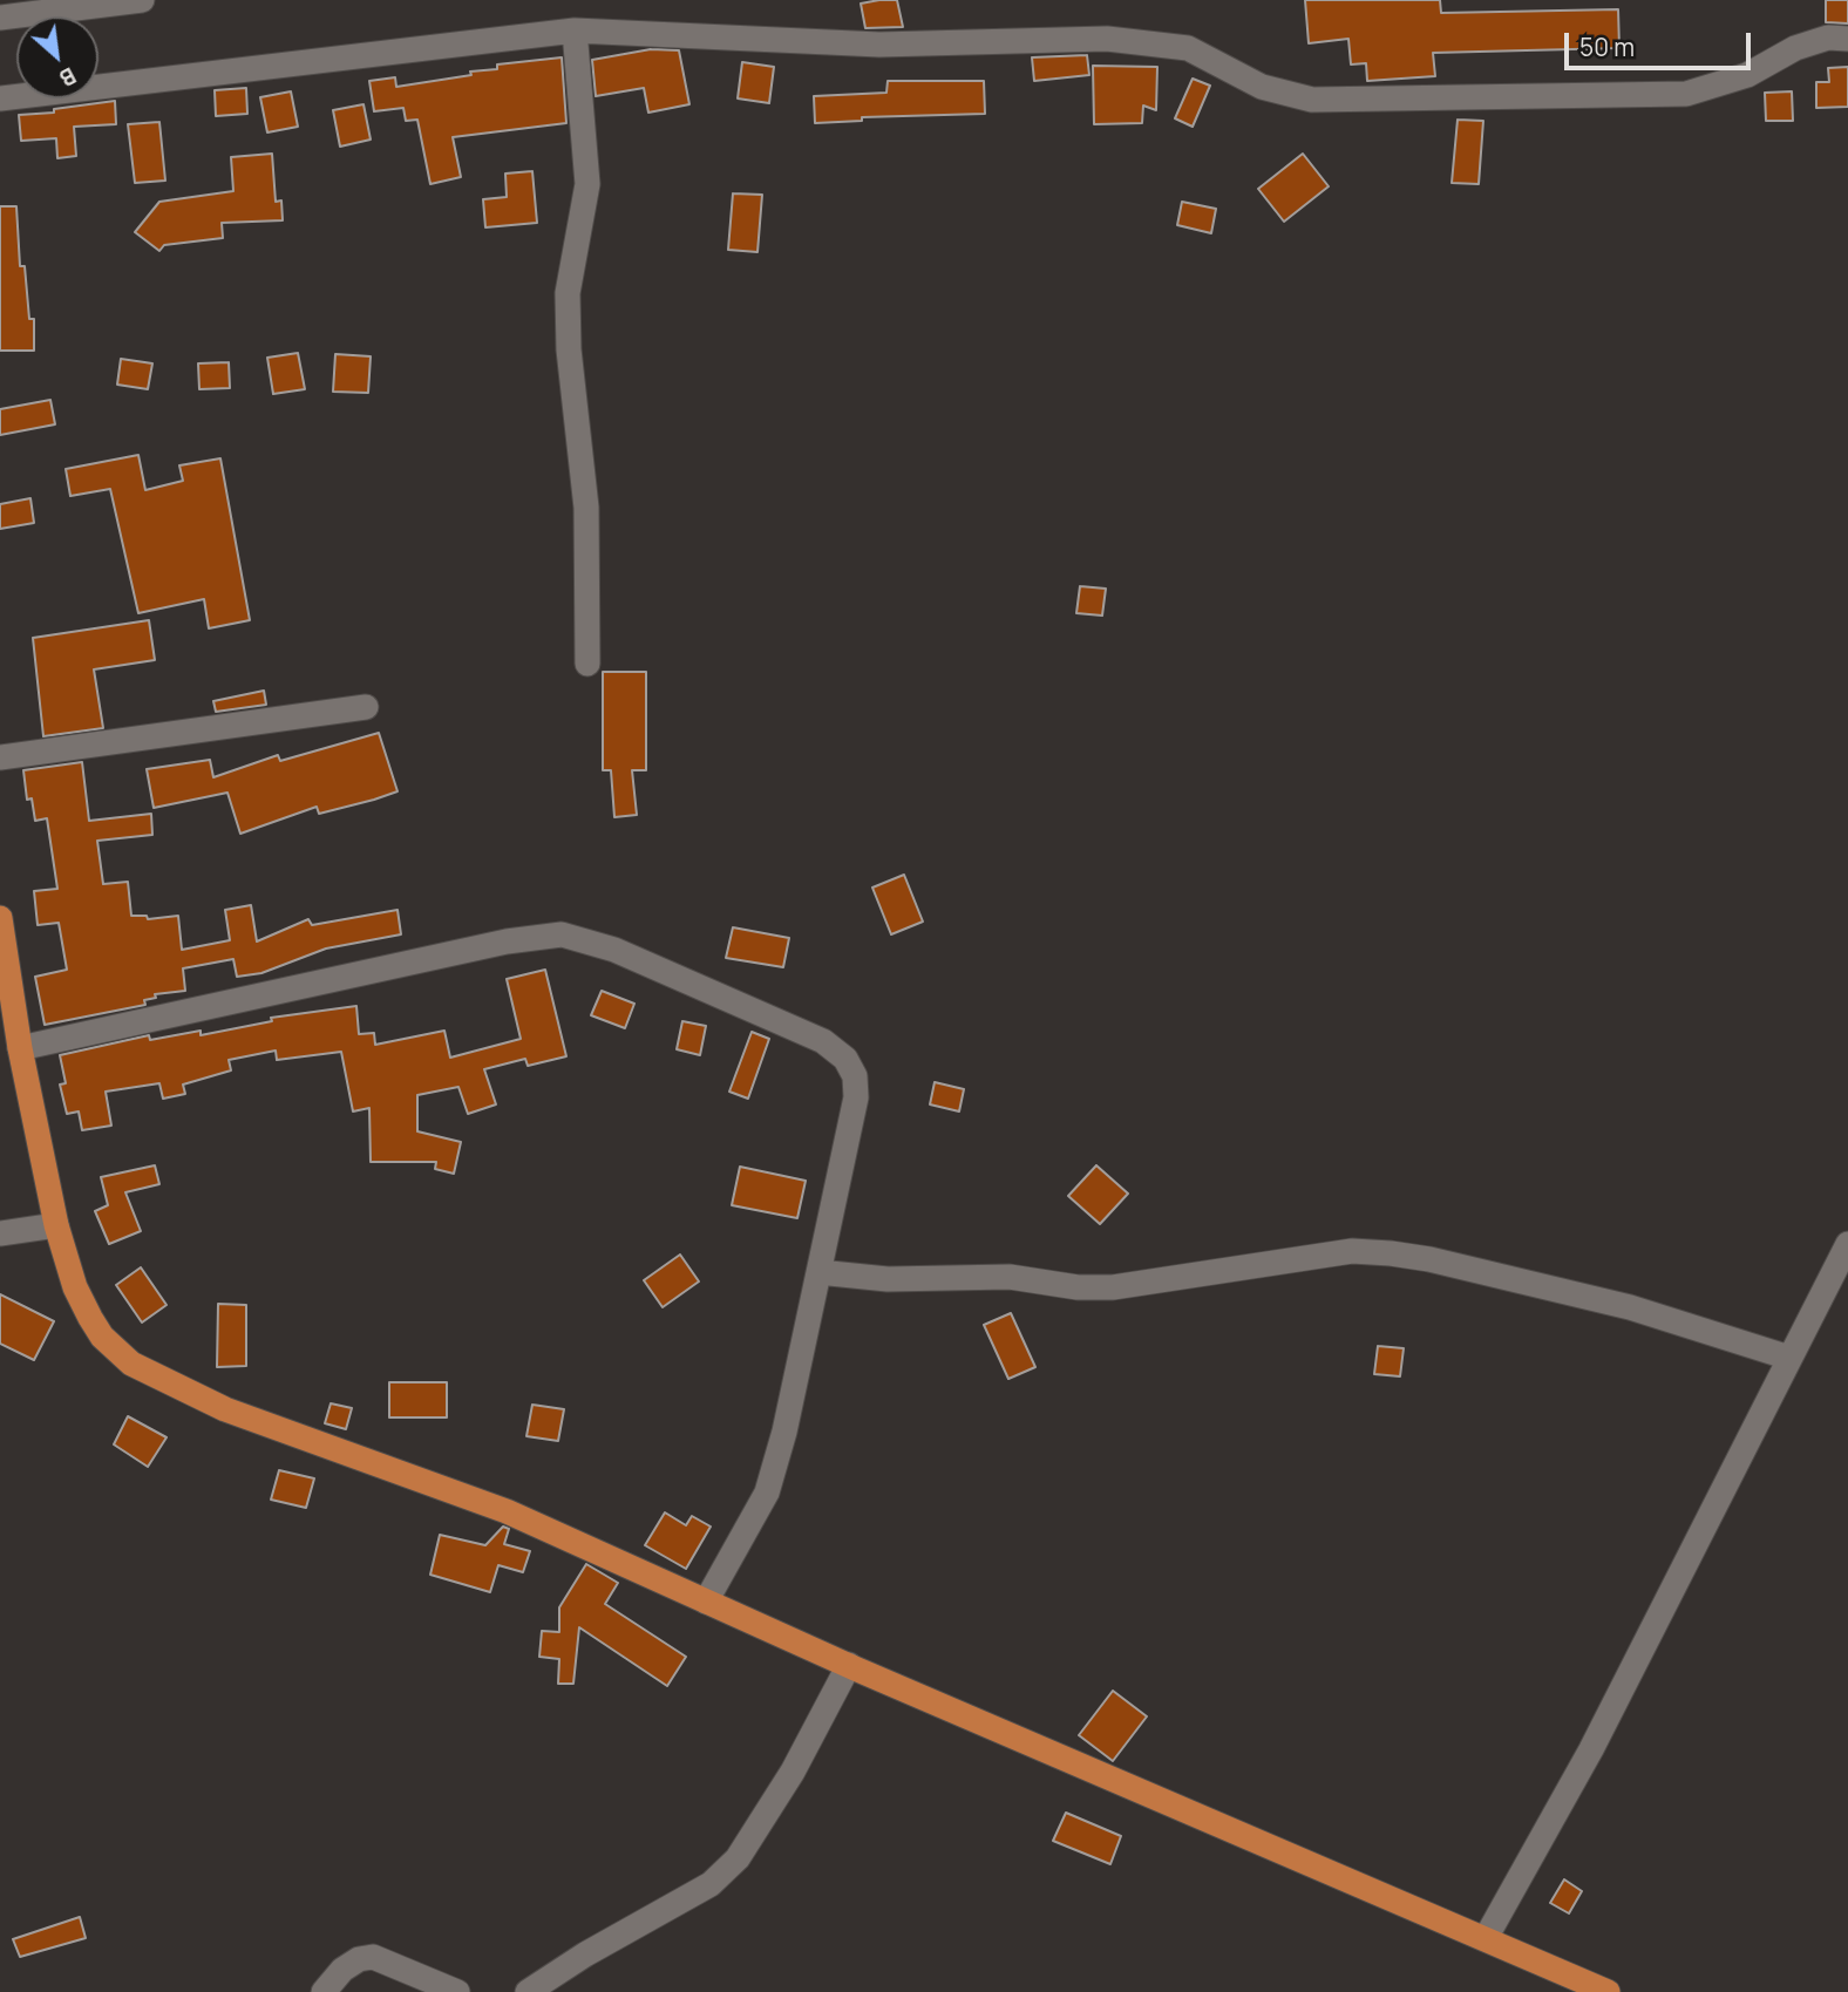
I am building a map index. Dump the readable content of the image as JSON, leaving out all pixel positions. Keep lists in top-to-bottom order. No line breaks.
{"scale_bar":"50 m","north":"bottom right"}
